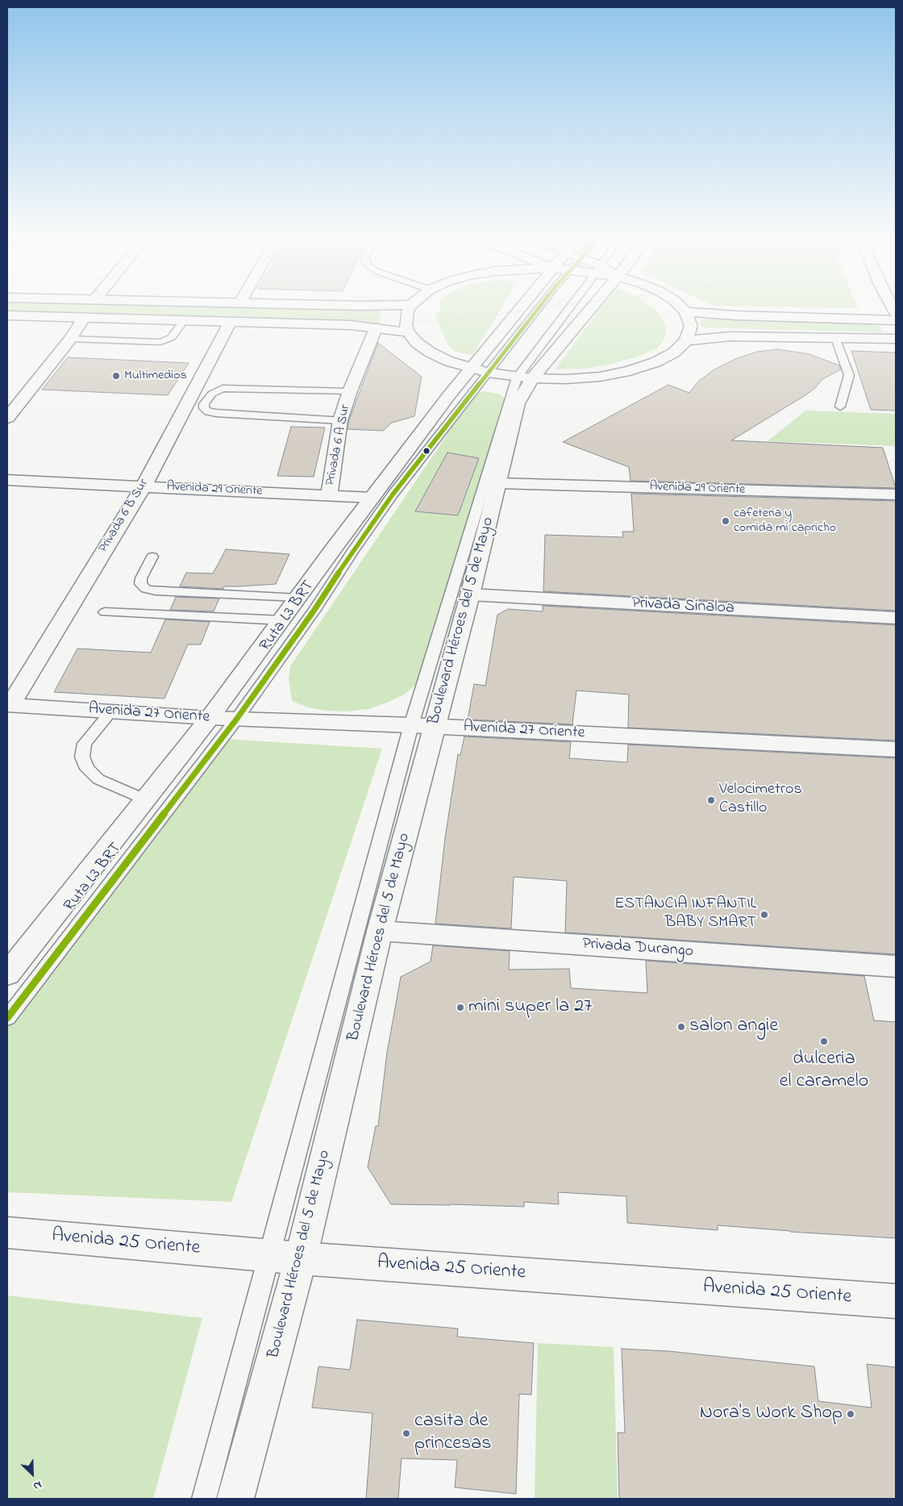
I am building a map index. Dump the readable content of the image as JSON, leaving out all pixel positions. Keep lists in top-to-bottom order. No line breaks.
{"streets":{"main road":["Privada 6 A Sur","Avenida 29 Oriente","Privada 6 B Sur","Privada Sinaloa","Boulevard Héroes del 5 de Mayo","Avenida 27 Oriente","Privada Durango","Avenida 25 Oriente"],"lane":["Ruta L3 BRT"]},"crossings":[["Privada 6 A Sur","Avenida 29 Oriente"],["Avenida 29 Oriente","Privada 6 B Sur"],["Avenida 29 Oriente","Boulevard Héroes del 5 de Mayo"],["Privada 6 B Sur","Avenida 27 Oriente"],["Privada Sinaloa","Boulevard Héroes del 5 de Mayo"],["Ruta L3 BRT","Avenida 27 Oriente"],["Boulevard Héroes del 5 de Mayo","Avenida 27 Oriente"],["Boulevard Héroes del 5 de Mayo","Privada Durango"],["Boulevard Héroes del 5 de Mayo","Avenida 25 Oriente"]],"places":["Multimedios","cafeteria y comida mi capricho","Velocimetros Castillo","ESTANCIA INFANTIL BABY SMART","mini super la 27","salon angie","dulceria el caramelo","Nora's Work Shop","casita de princesas"],"north":"bottom right"}
